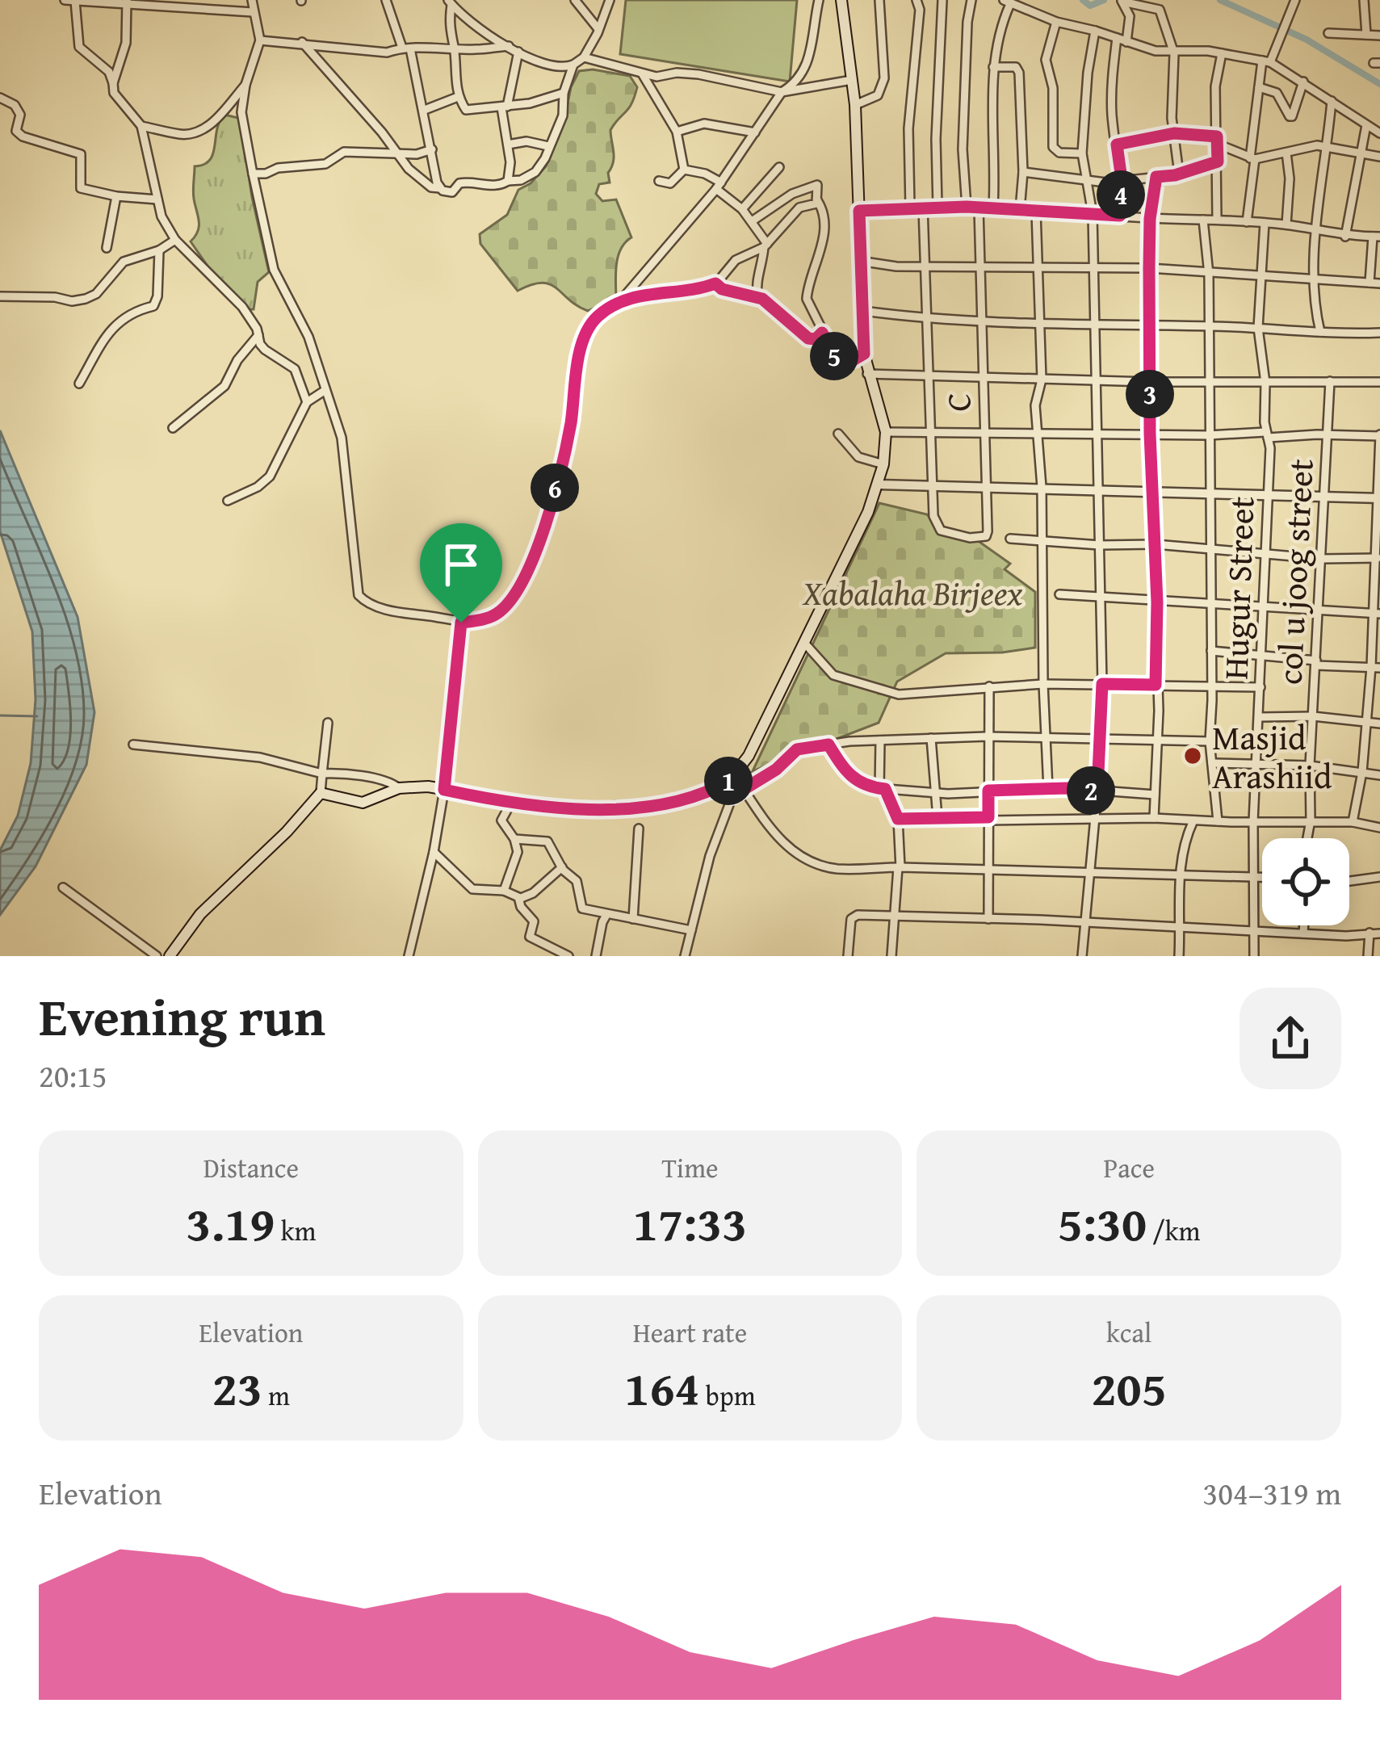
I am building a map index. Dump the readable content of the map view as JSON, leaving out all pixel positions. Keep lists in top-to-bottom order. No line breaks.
{"streets":{"street":["C","col u joog street","Hugur Street"]},"parks":["Xabalaha Birjeex"],"places":["Masjid Arashiid"],"page":{"pins":["4","5","3","6","1","2"],"heading":["Evening run","20:15"],"stats":[["Distance","3.19 km"],["Time","17:33"],["Pace","5:30 /km"],["Elevation","23 m"],["Heart rate","164 bpm"],["kcal","205"]],"chart":["Elevation","304–319 m"]}}
